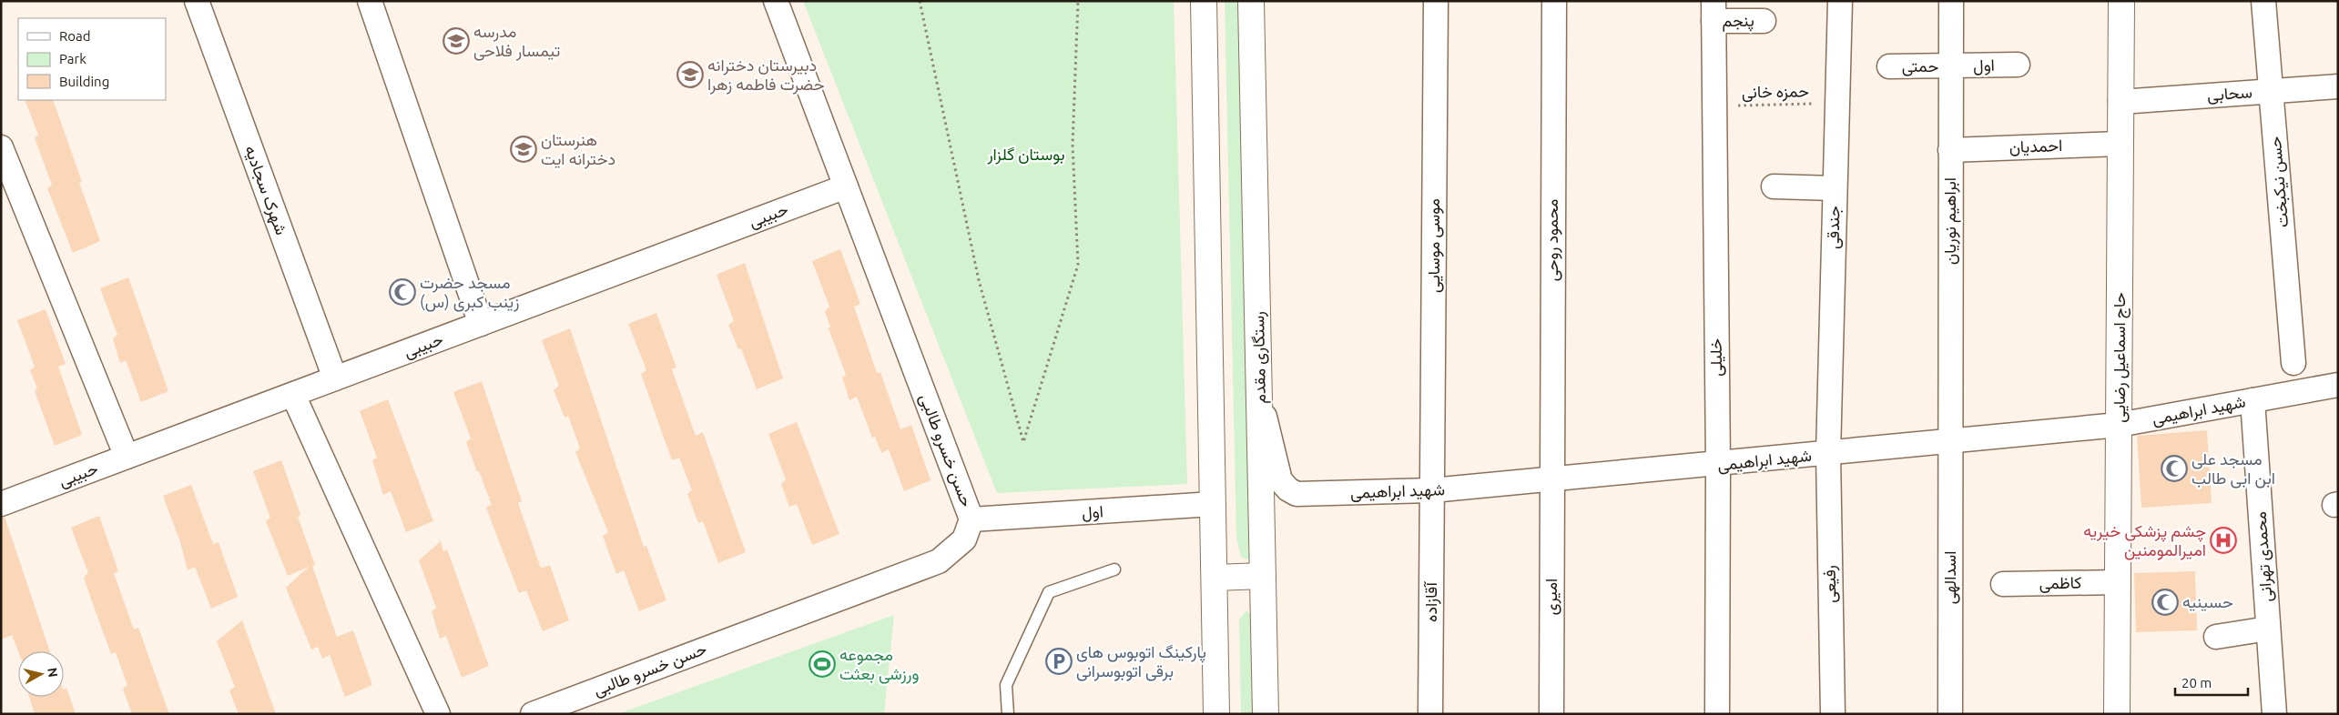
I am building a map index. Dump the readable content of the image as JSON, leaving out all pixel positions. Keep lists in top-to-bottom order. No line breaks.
{"streets":{"main road":["رستگاری مقدم","حاج اسماعیل رضایی"],"street":["پنجم","اول","حمتی","سحابی","احمدیان","حسن نیکبخت","شهرک سجادیه","حبیبی","ابراهیم نوریان","جندقی","محمود روحی","موسی موسایی","خلیلی","شهید ابراهیمی","حسن خسرو طالبی","محمدی تهرانی","اسدالهی","کاظمی","رفیعی","امیری","آقازاده"],"path":["حمزه خانی"]},"crossings":[["پنجم","خلیلی"],["اول","حمتی"],["اول","ابراهیم نوریان"],["اول","حسن خسرو طالبی"],["حمتی","ابراهیم نوریان"],["حمزه خانی","جندقی"],["حمزه خانی","خلیلی"],["سحابی","حسن نیکبخت"],["سحابی","حاج اسماعیل رضایی"],["احمدیان","ابراهیم نوریان"],["احمدیان","حاج اسماعیل رضایی"],["شهرک سجادیه","حبیبی"],["حبیبی","حسن خسرو طالبی"],["ابراهیم نوریان","شهید ابراهیمی"],["ابراهیم نوریان","اسدالهی"],["جندقی","شهید ابراهیمی"],["جندقی","رفیعی"],["محمود روحی","شهید ابراهیمی"],["محمود روحی","امیری"],["موسی موسایی","شهید ابراهیمی"],["موسی موسایی","آقازاده"],["رستگاری مقدم","شهید ابراهیمی"],["خلیلی","شهید ابراهیمی"],["حاج اسماعیل رضایی","شهید ابراهیمی"],["حاج اسماعیل رضایی","کاظمی"],["شهید ابراهیمی","محمدی تهرانی"],["شهید ابراهیمی","اسدالهی"],["شهید ابراهیمی","رفیعی"],["شهید ابراهیمی","امیری"],["شهید ابراهیمی","آقازاده"]],"parks":["بوستان گلزار"],"places":{"school or university":["مدرسه تیمسار فلاحی","دبیرستان دخترانه حضرت فاطمه زهرا","هنرستان دخترانه ایت"],"mosque":["مسجد حضرت زینب کبری (س)","مسجد علی ابن ابی طالب","حسینیه"],"hospital":["چشم پزشکی خیریه امیرالمومنین"],"parking":["پارکینگ اتوبوس های برقی اتوبوسرانی"],"sports":["مجموعه ورزشی بعثت"]},"legend":["Road","Park","Building"],"scale_bar":"20 m","north":"right"}
